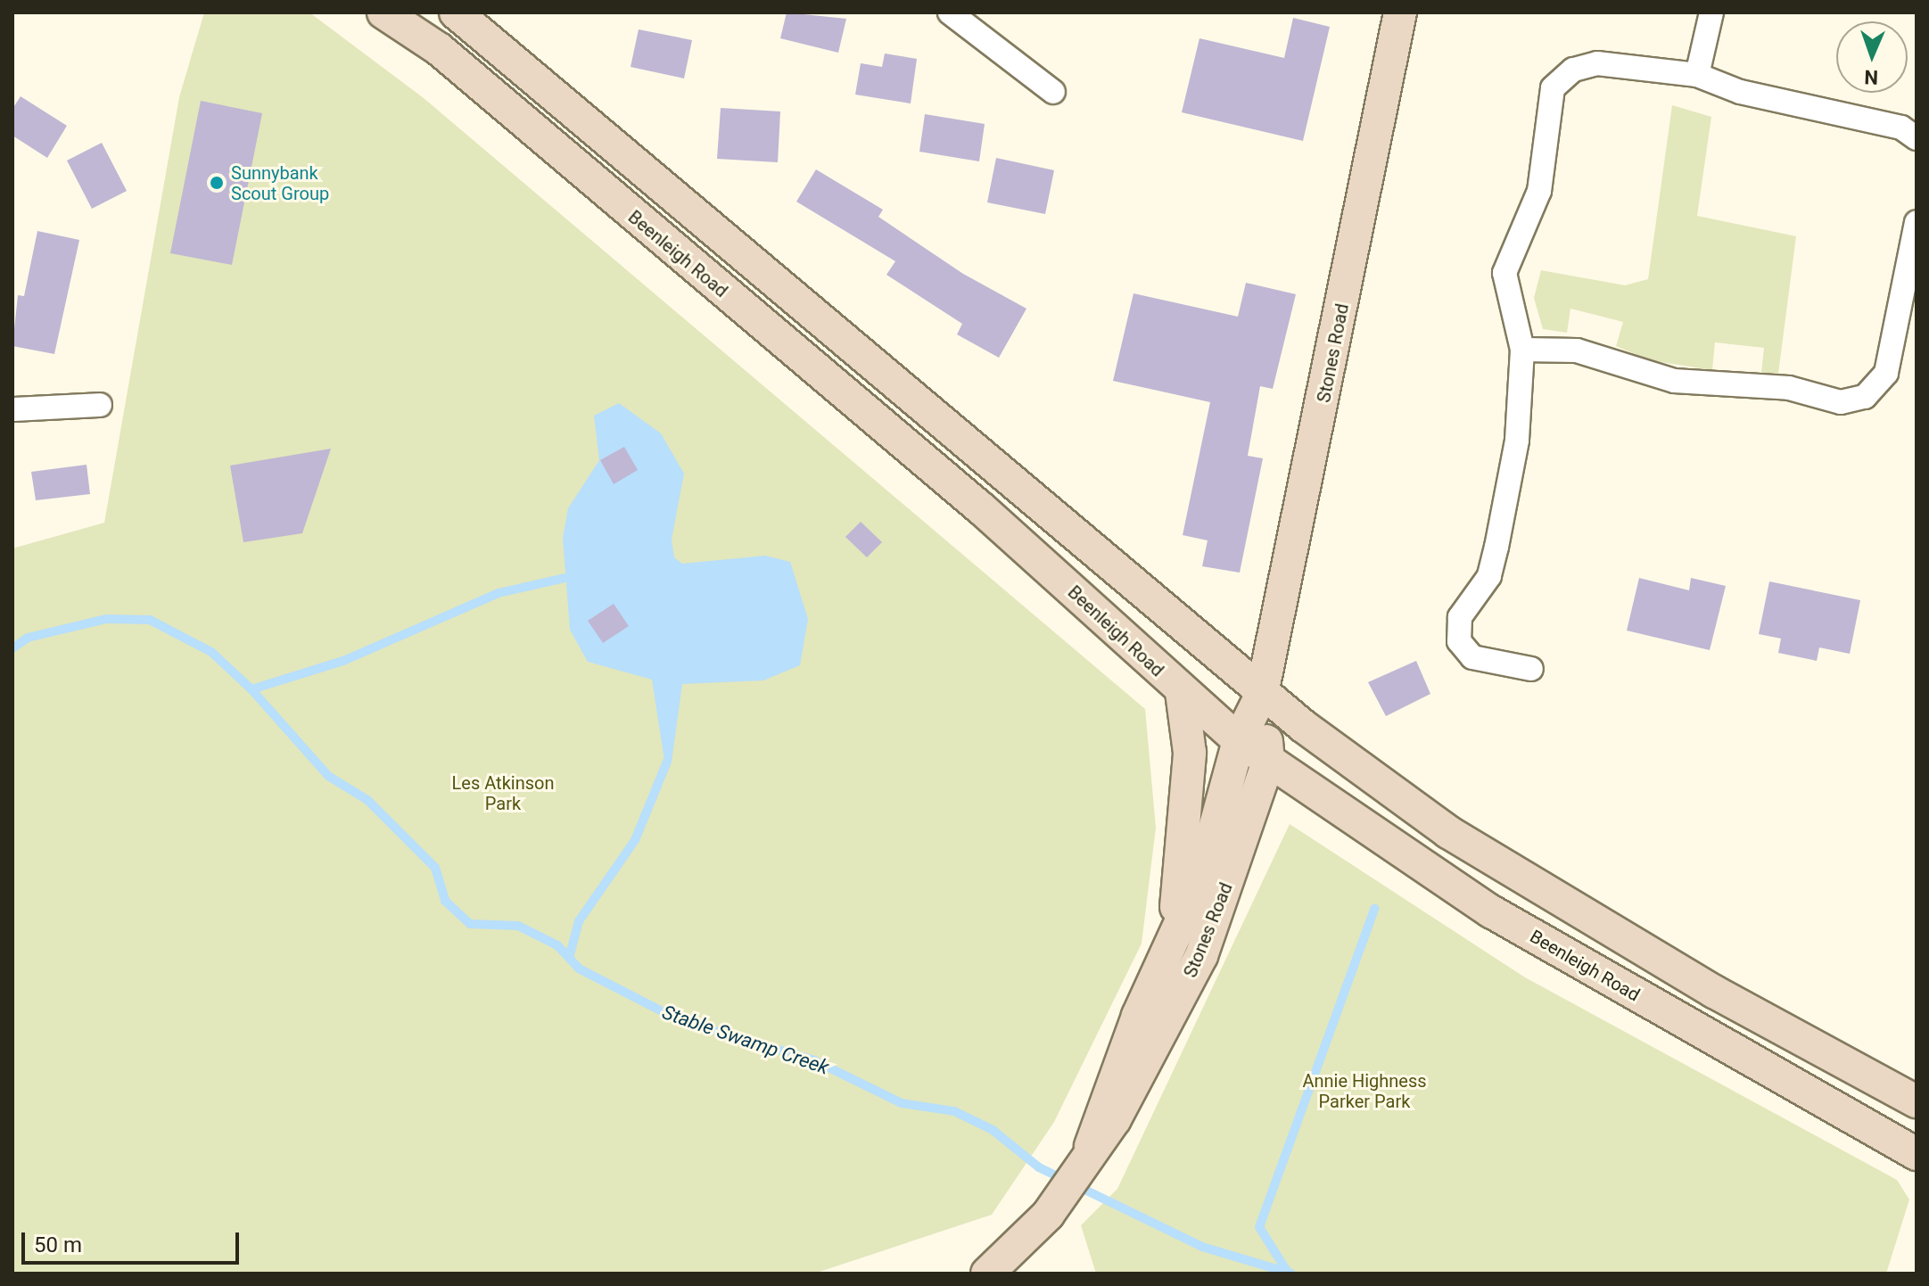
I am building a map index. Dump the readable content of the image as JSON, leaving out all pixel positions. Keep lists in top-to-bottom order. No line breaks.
{"streets":{"main road":["Beenleigh Road","Stones Road"]},"crossings":[["Beenleigh Road","Stones Road"]],"water":["Stable Swamp Creek"],"parks":["Les Atkinson Park","Annie Highness Parker Park"],"places":["Sunnybank Scout Group"],"scale_bar":"50 m","north":"bottom"}
